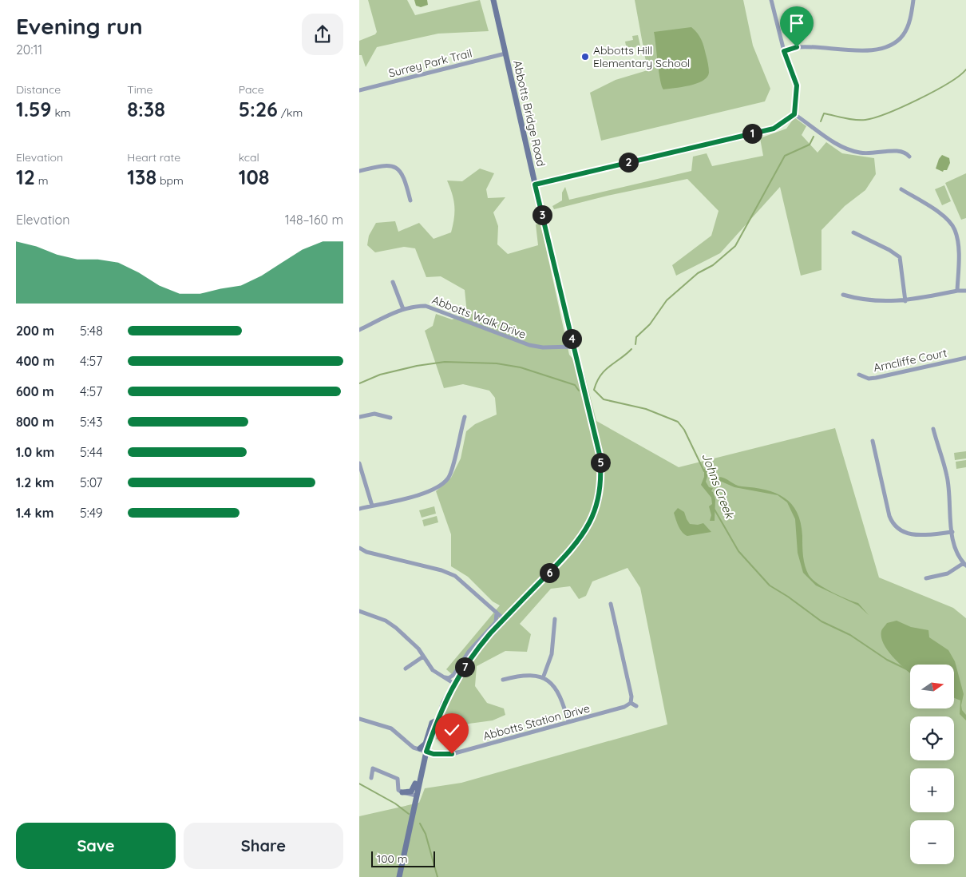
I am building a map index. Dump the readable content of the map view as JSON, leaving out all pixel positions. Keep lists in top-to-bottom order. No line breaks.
{"streets":{"main road":["Abbotts Bridge Road"],"street":["Surrey Park Trail","Abbotts Walk Drive","Arncliffe Court","Abbotts Station Drive"]},"crossings":[["Surrey Park Trail","Abbotts Bridge Road"],["Abbotts Bridge Road","Abbotts Walk Drive"],["Abbotts Bridge Road","Abbotts Station Drive"]],"water":["Johns Creek"],"places":["Abbotts Hill Elementary School"],"scale_bar":"100 m","north":"right","page":{"heading":["Evening run","20:11"],"stats":[["Distance","1.59 km"],["Time","8:38"],["Pace","5:26 /km"],["Elevation","12 m"],["Heart rate","138 bpm"],["kcal","108"]],"pins":["1","2","3","4","5","6","7"],"chart":["Elevation","148–160 m"],"list":[{"name":"200 m","note":"5:48"},{"name":"400 m","note":"4:57"},{"name":"600 m","note":"4:57"},{"name":"800 m","note":"5:43"},{"name":"1.0 km","note":"5:44"},{"name":"1.2 km","note":"5:07"},{"name":"1.4 km","note":"5:49"}],"map_buttons":["+","−"],"buttons":["Save","Share"],"scale":"100 m"}}
